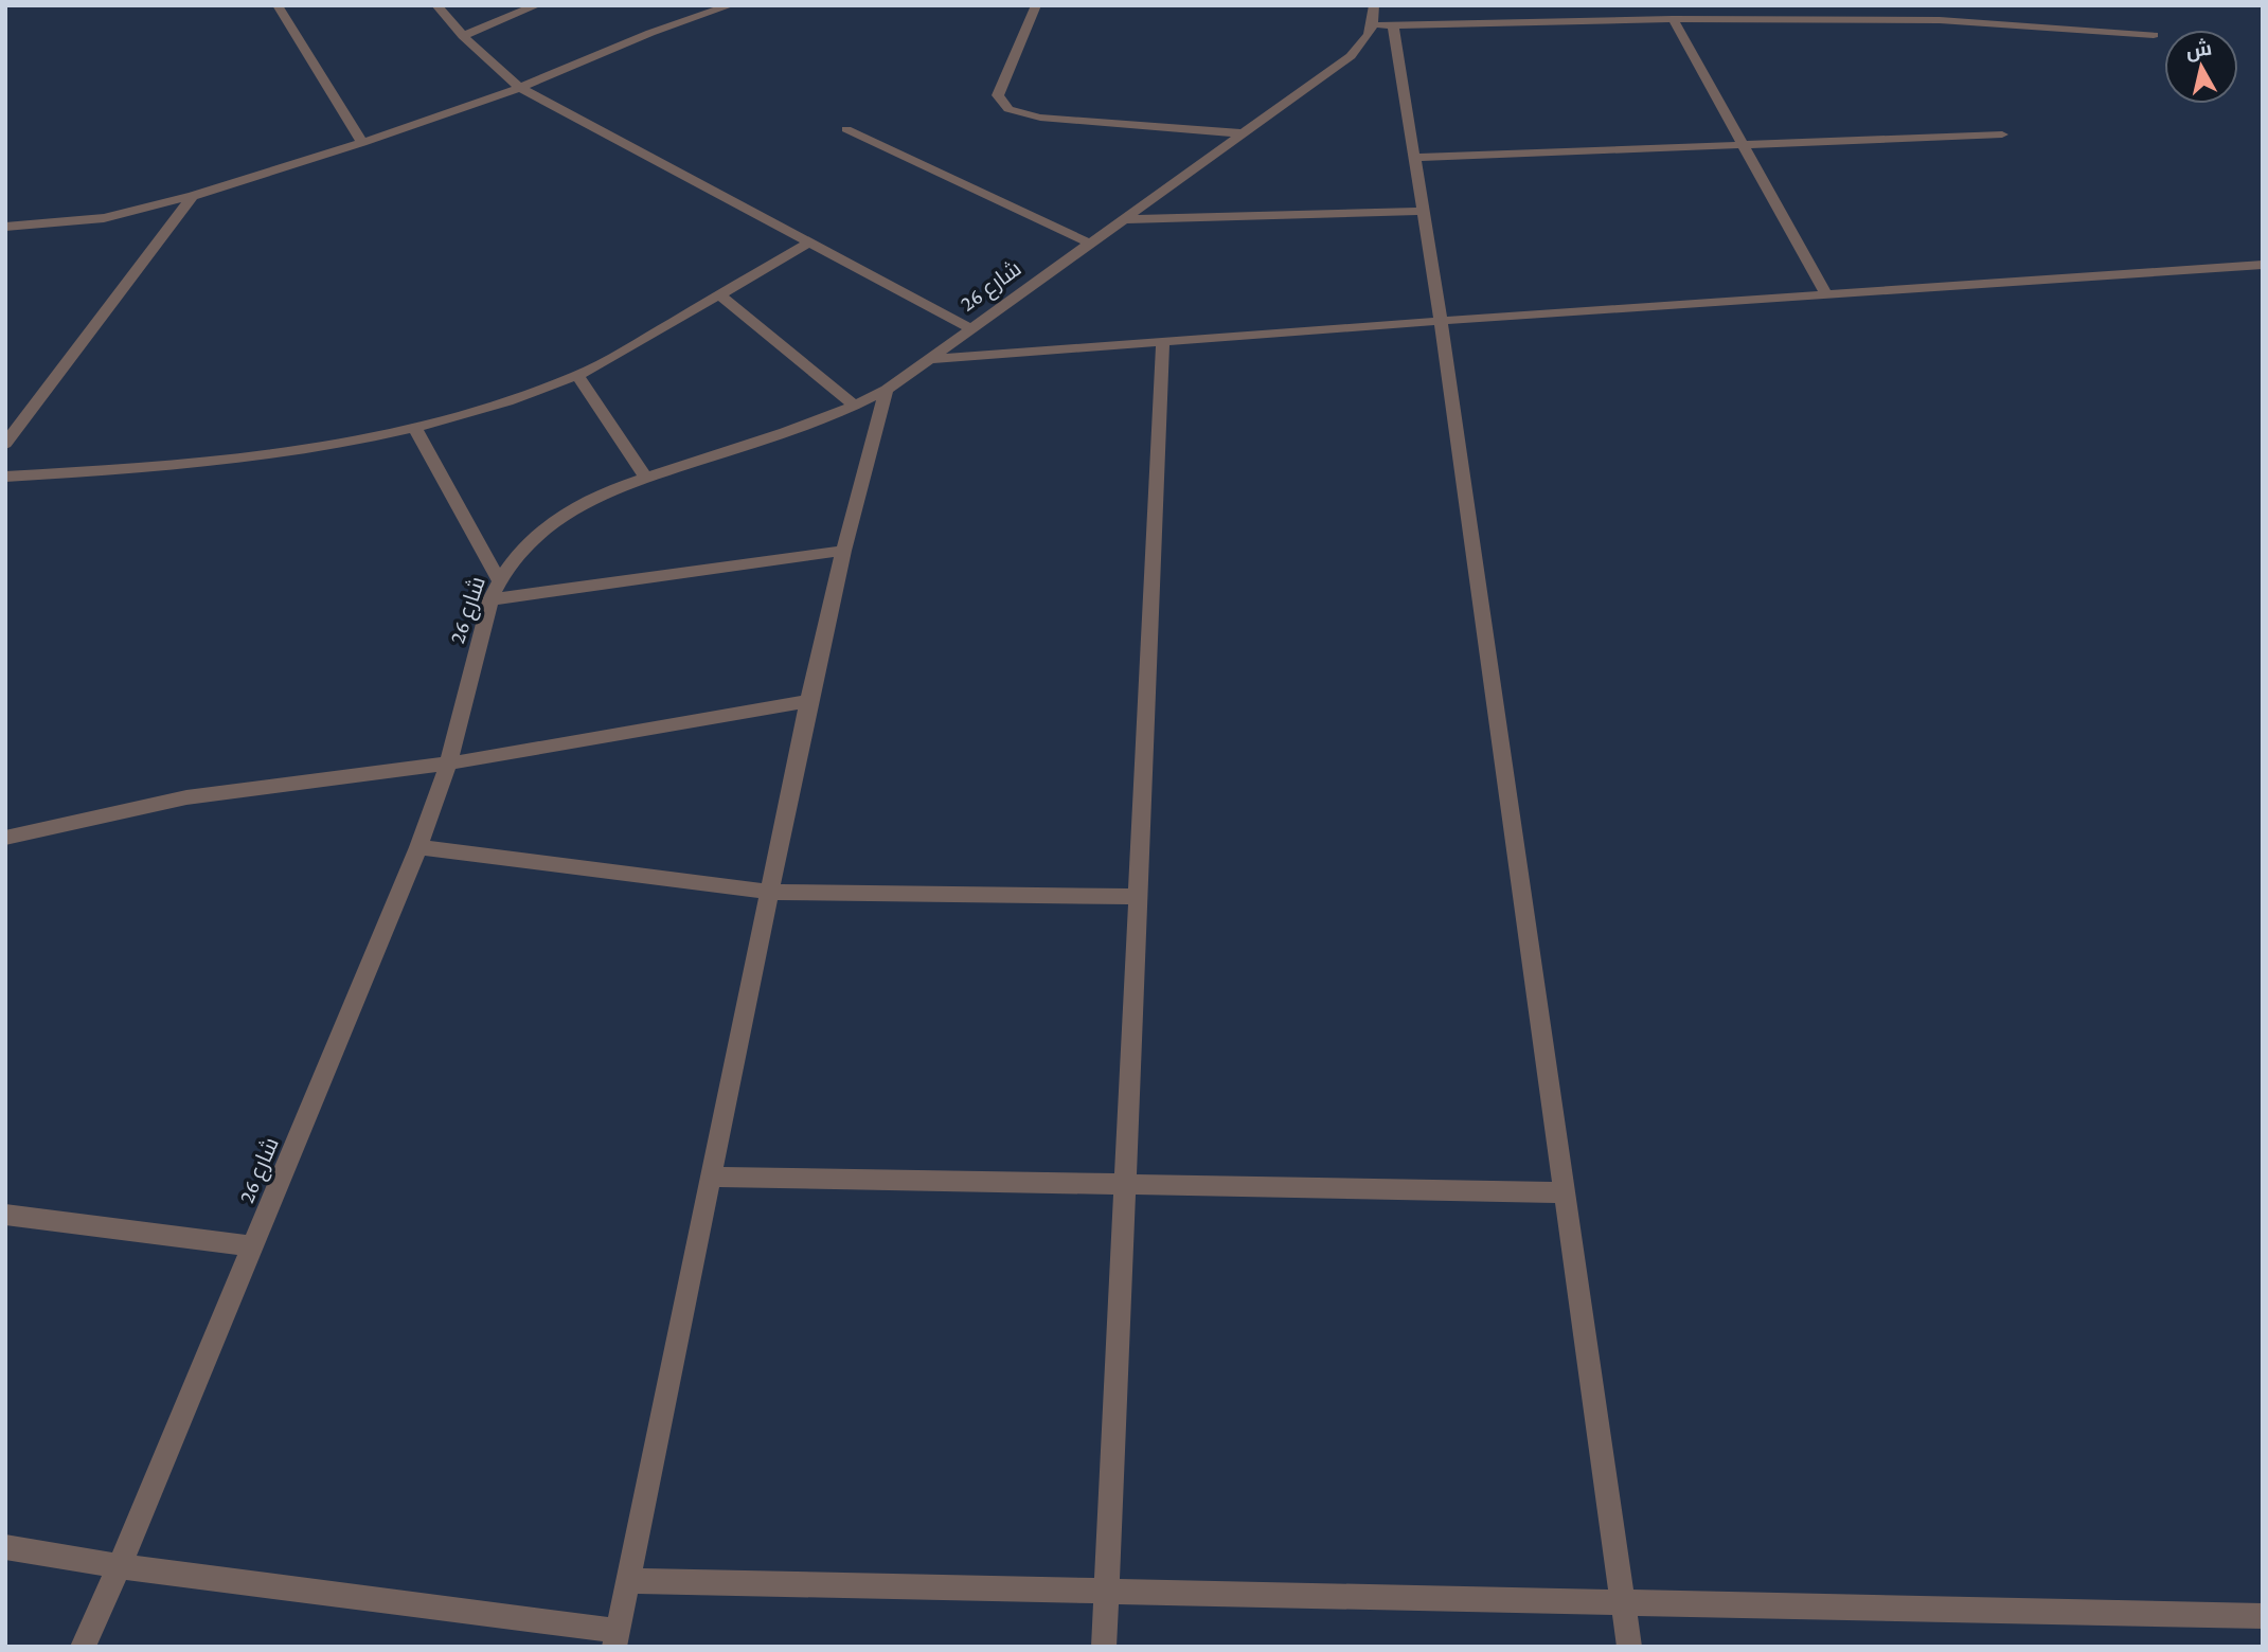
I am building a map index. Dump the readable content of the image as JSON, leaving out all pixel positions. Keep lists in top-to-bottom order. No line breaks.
{"streets":{"street":["شارع 26"]},"north":"top"}
